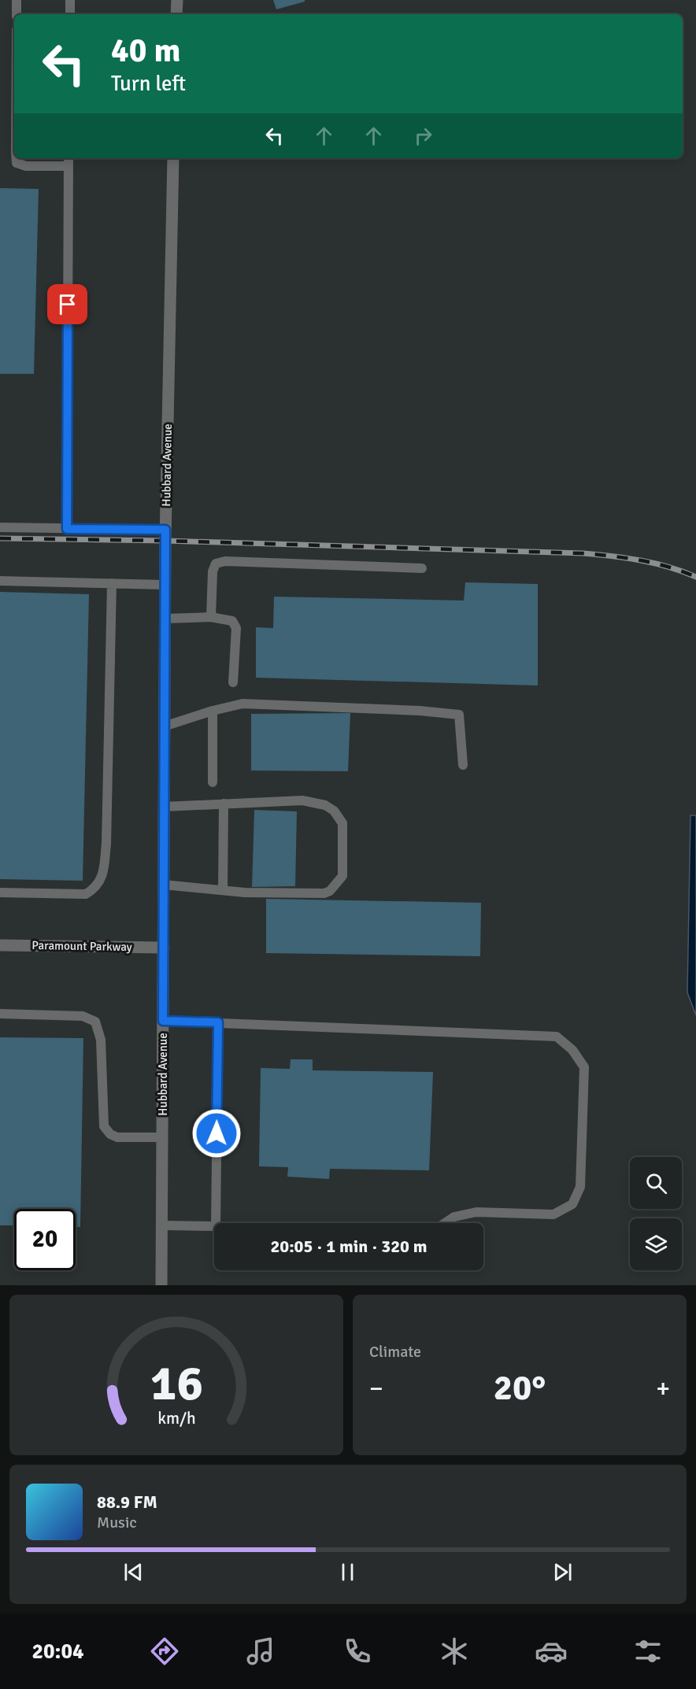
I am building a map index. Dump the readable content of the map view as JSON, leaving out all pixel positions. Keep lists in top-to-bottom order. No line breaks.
{"streets":{"street":["Hubbard Avenue","Paramount Parkway"]},"crossings":[["Hubbard Avenue","Paramount Parkway"]],"page":{"turn":["40 m","Turn left"],"limit":"20","trip":"20:05 · 1 min · 320 m","tile":"Climate","heat":["−","20°","+"],"song":["88.9 FM","Music"],"tabs":"20:04","gauge":["16","km/h"]}}
